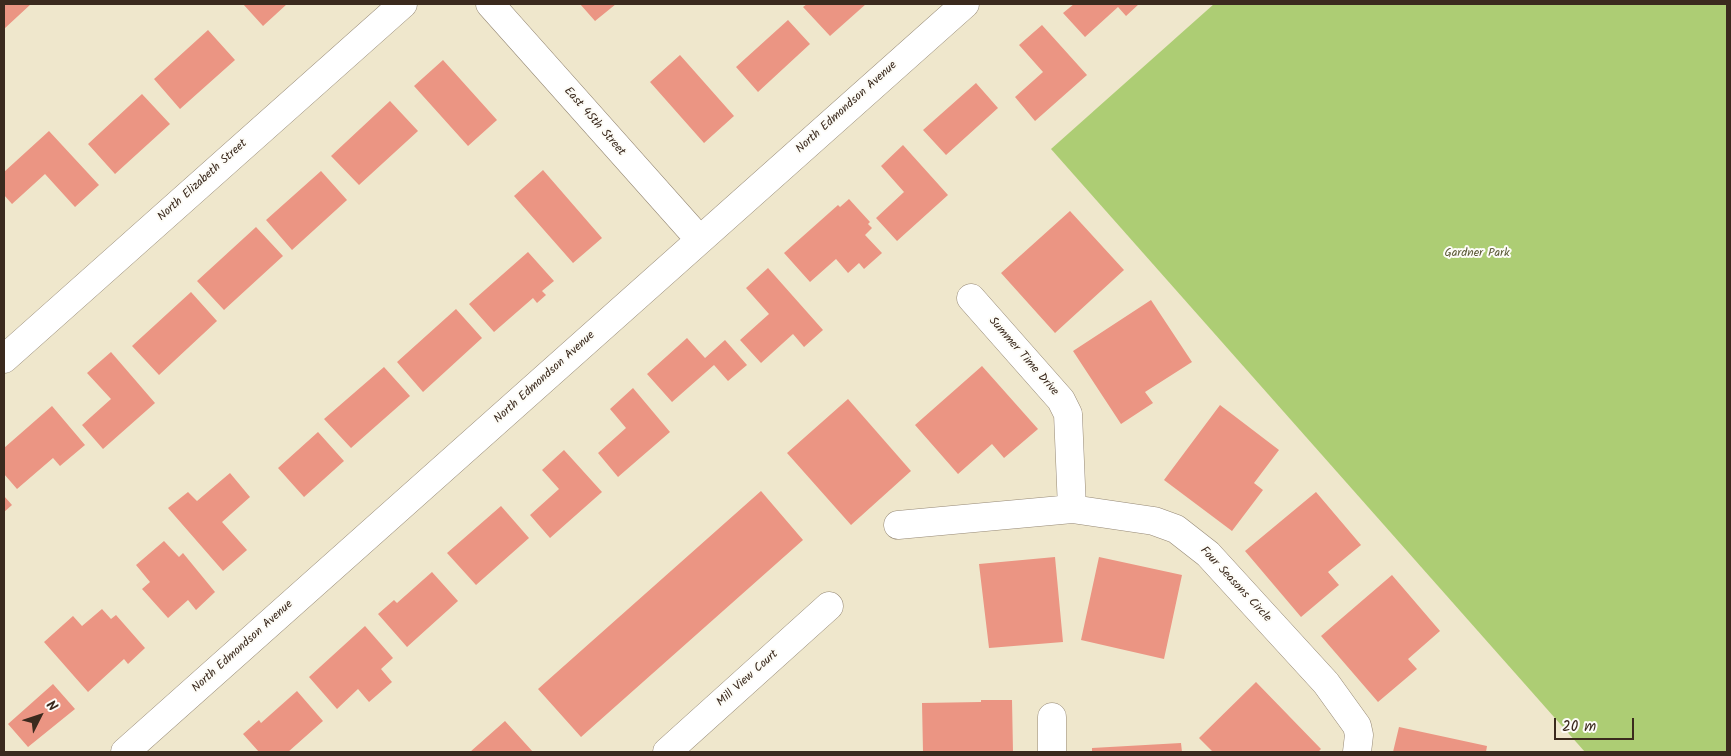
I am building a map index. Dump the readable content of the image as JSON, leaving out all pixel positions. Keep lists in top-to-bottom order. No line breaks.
{"streets":{"street":["North Edmondson Avenue","East 45th Street","North Elizabeth Street","Summer Time Drive","Four Seasons Circle","Mill View Court"]},"crossings":[["North Edmondson Avenue","East 45th Street"],["Summer Time Drive","Four Seasons Circle"]],"parks":["Gardner Park"],"scale_bar":"20 m","north":"top right"}
